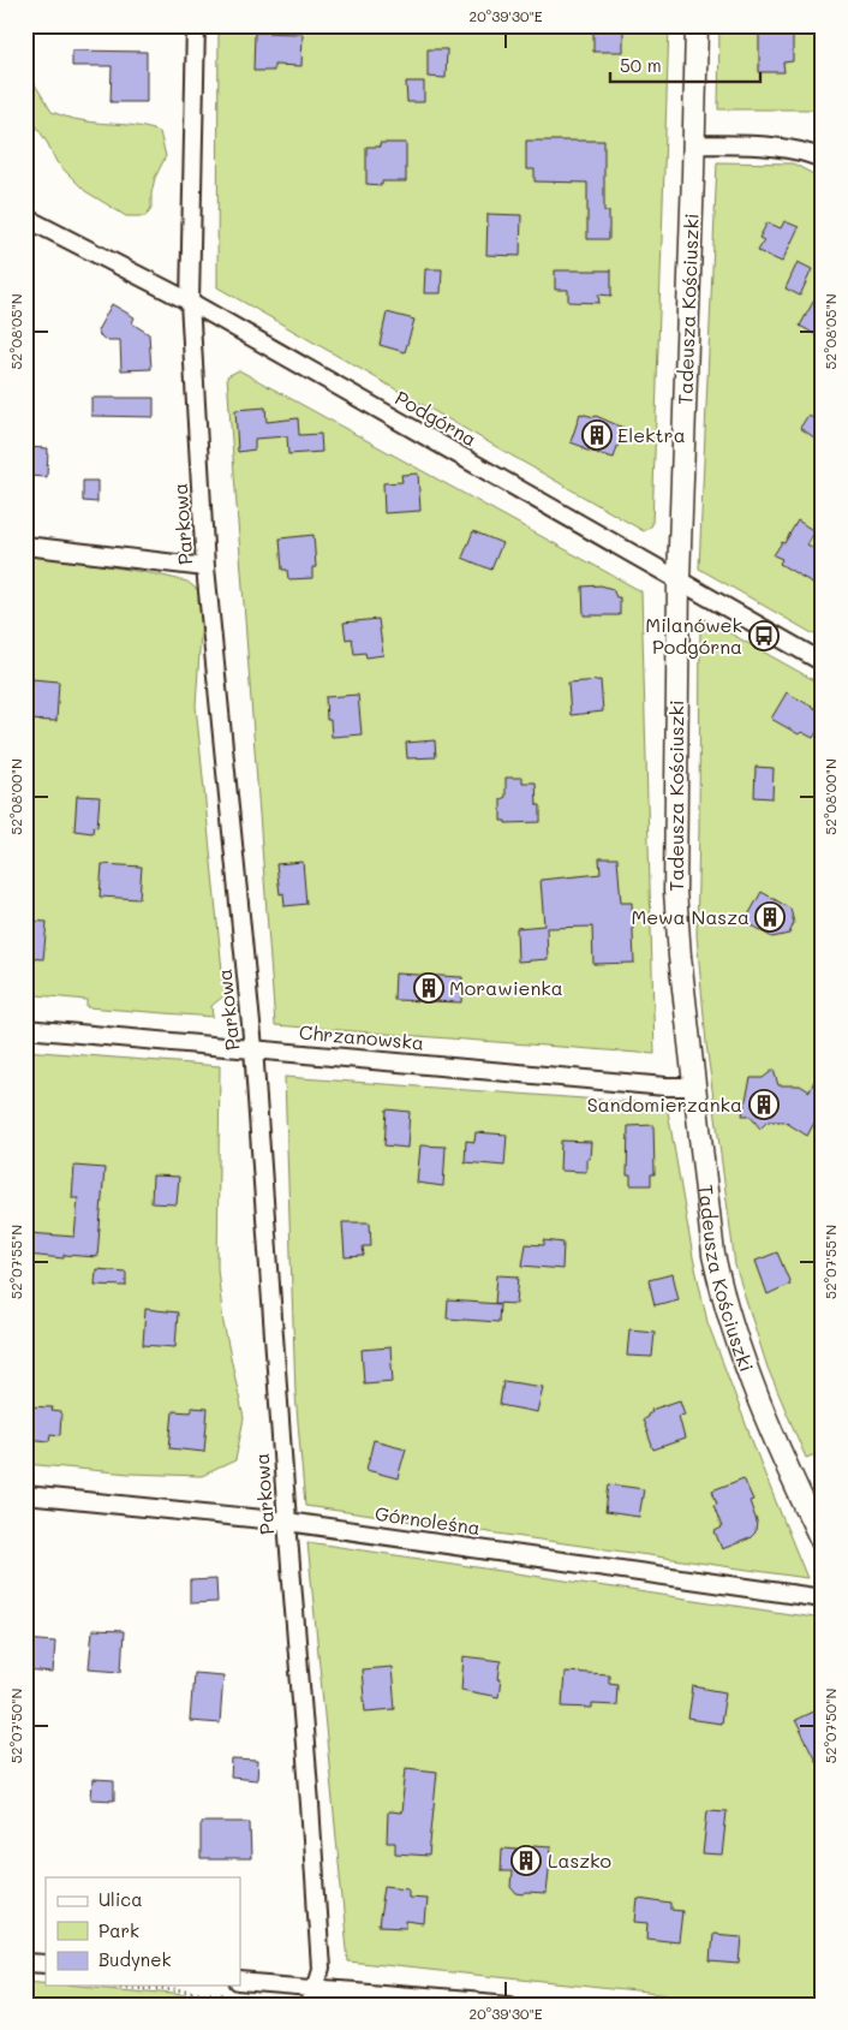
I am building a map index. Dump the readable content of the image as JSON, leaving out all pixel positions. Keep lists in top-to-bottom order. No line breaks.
{"streets":{"street":["Tadeusza Kościuszki","Podgórna","Parkowa","Chrzanowska","Górnoleśna"]},"crossings":[["Tadeusza Kościuszki","Podgórna"],["Tadeusza Kościuszki","Chrzanowska"],["Podgórna","Parkowa"],["Parkowa","Chrzanowska"],["Parkowa","Górnoleśna"]],"places":{"building":["Elektra","Mewa Nasza","Morawienka","Sandomierzanka","Laszko"],"bus stop":["Milanówek Podgórna"]},"legend":["Ulica","Park","Budynek"],"scale_bar":"50 m","coordinates":["20°39'30\"E","52°08'05\"N","52°08'00\"N","52°07'55\"N","52°07'50\"N"]}
